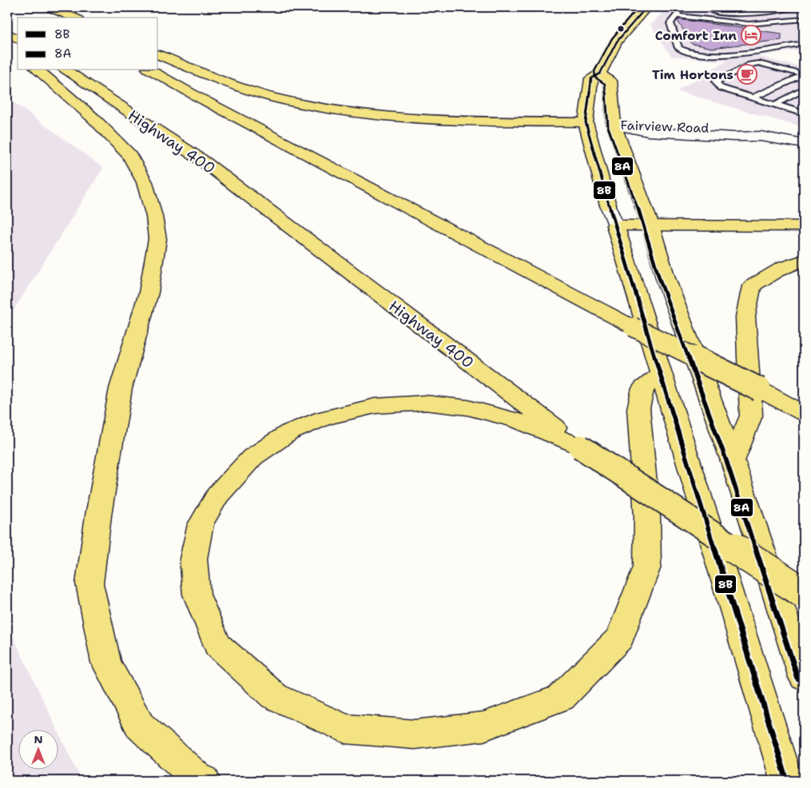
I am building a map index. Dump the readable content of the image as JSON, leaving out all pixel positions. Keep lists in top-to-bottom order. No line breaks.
{"streets":{"main road":["Highway 400"],"street":["Fairview Road"]},"places":{"hotel":["Comfort Inn"],"cafe":["Tim Hortons"]},"lines":["transit line 8B","transit line 8A"],"legend":["8B","8A"],"north":"top"}
